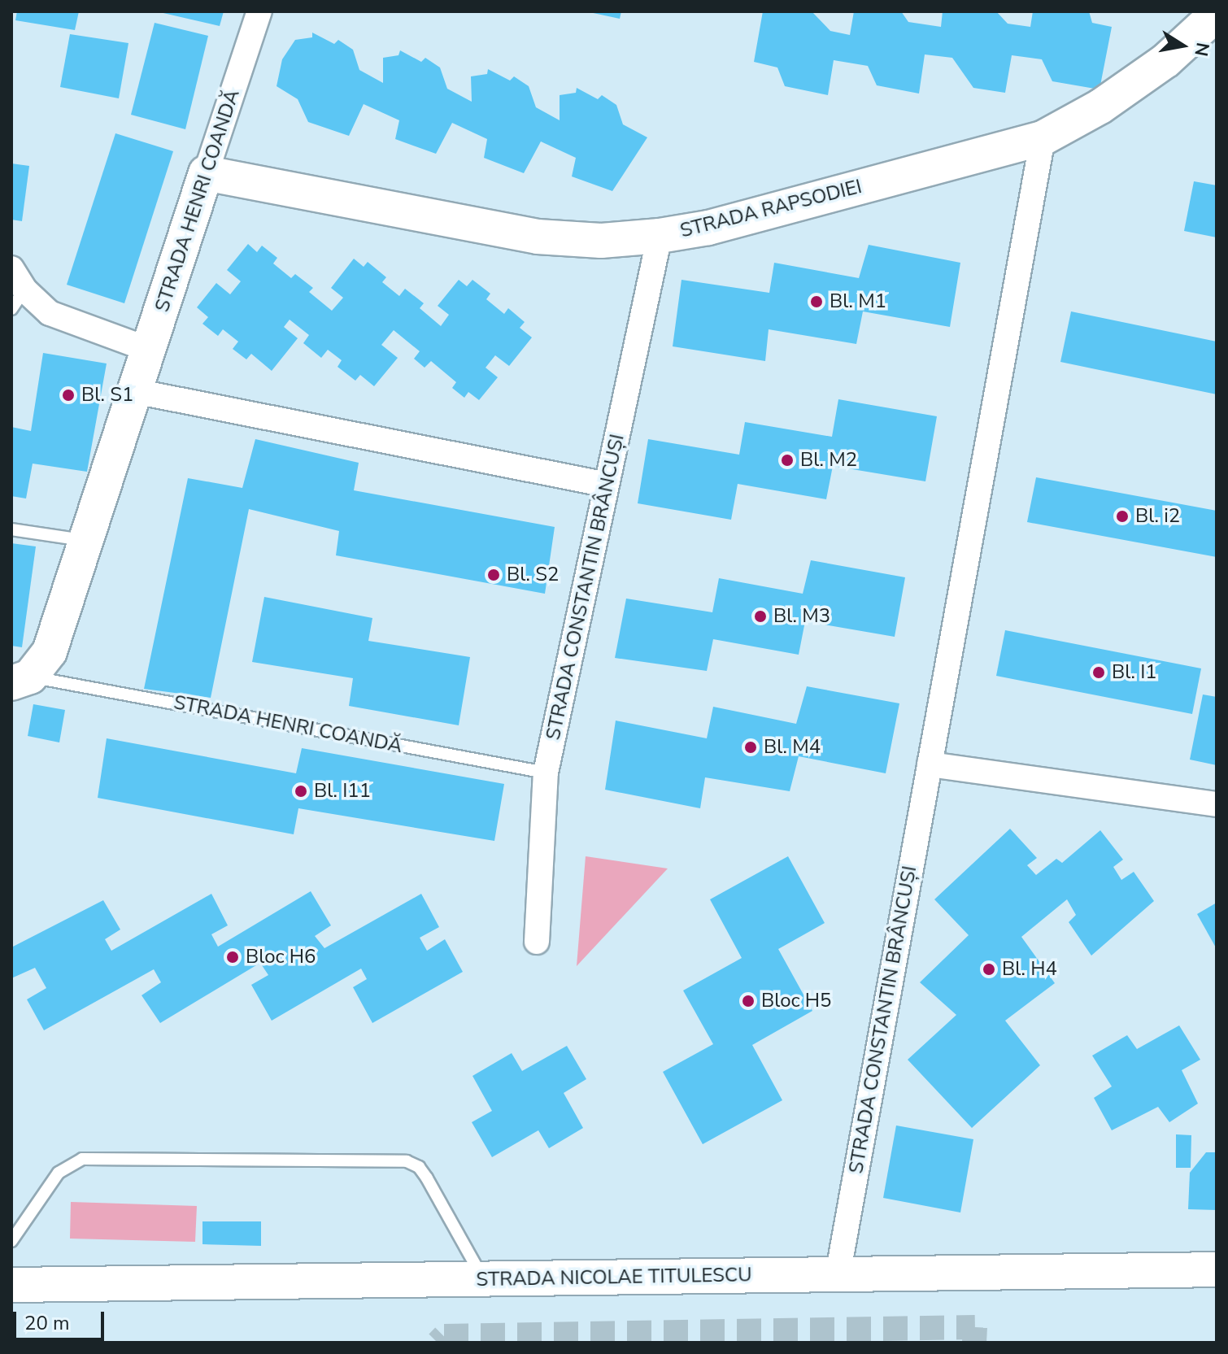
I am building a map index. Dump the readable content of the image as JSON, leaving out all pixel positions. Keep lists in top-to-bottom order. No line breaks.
{"streets":{"street":["STRADA HENRI COANDĂ","STRADA RAPSODIEI","STRADA CONSTANTIN BRÂNCUȘI","STRADA NICOLAE TITULESCU"]},"crossings":[["STRADA HENRI COANDĂ","STRADA RAPSODIEI"],["STRADA HENRI COANDĂ","STRADA CONSTANTIN BRÂNCUȘI"],["STRADA RAPSODIEI","STRADA CONSTANTIN BRÂNCUȘI"],["STRADA CONSTANTIN BRÂNCUȘI","STRADA NICOLAE TITULESCU"]],"places":["Bl. M1","Bl. S1","Bl. M2","Bl. i2","Bl. S2","Bl. M3","Bl. I1","Bl. M4","Bl. I11","Bloc H6","Bl. H4","Bloc H5"],"scale_bar":"20 m","north":"right"}
